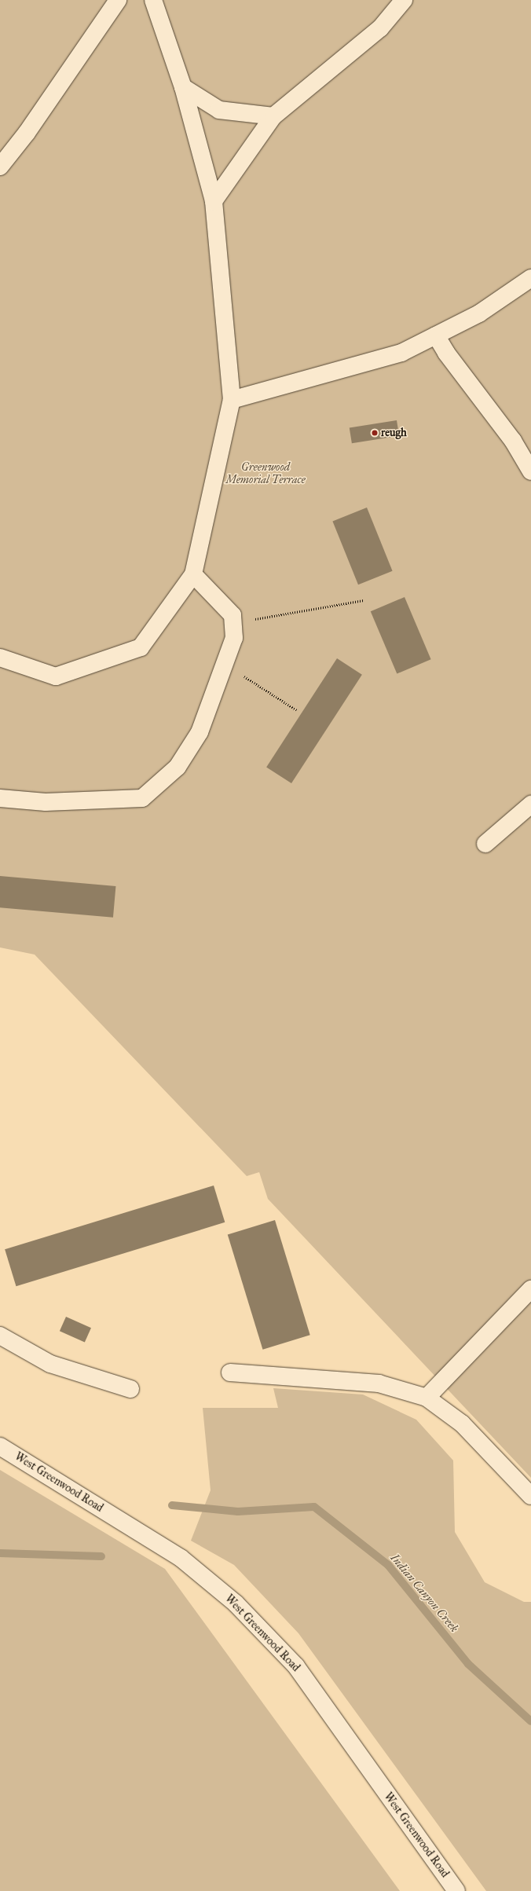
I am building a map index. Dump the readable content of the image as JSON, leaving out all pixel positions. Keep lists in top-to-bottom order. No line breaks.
{"streets":{"street":["West Greenwood Road"]},"water":["Indian Canyon Creek"],"parks":["Greenwood Memorial Terrace"],"places":["reugh"]}
